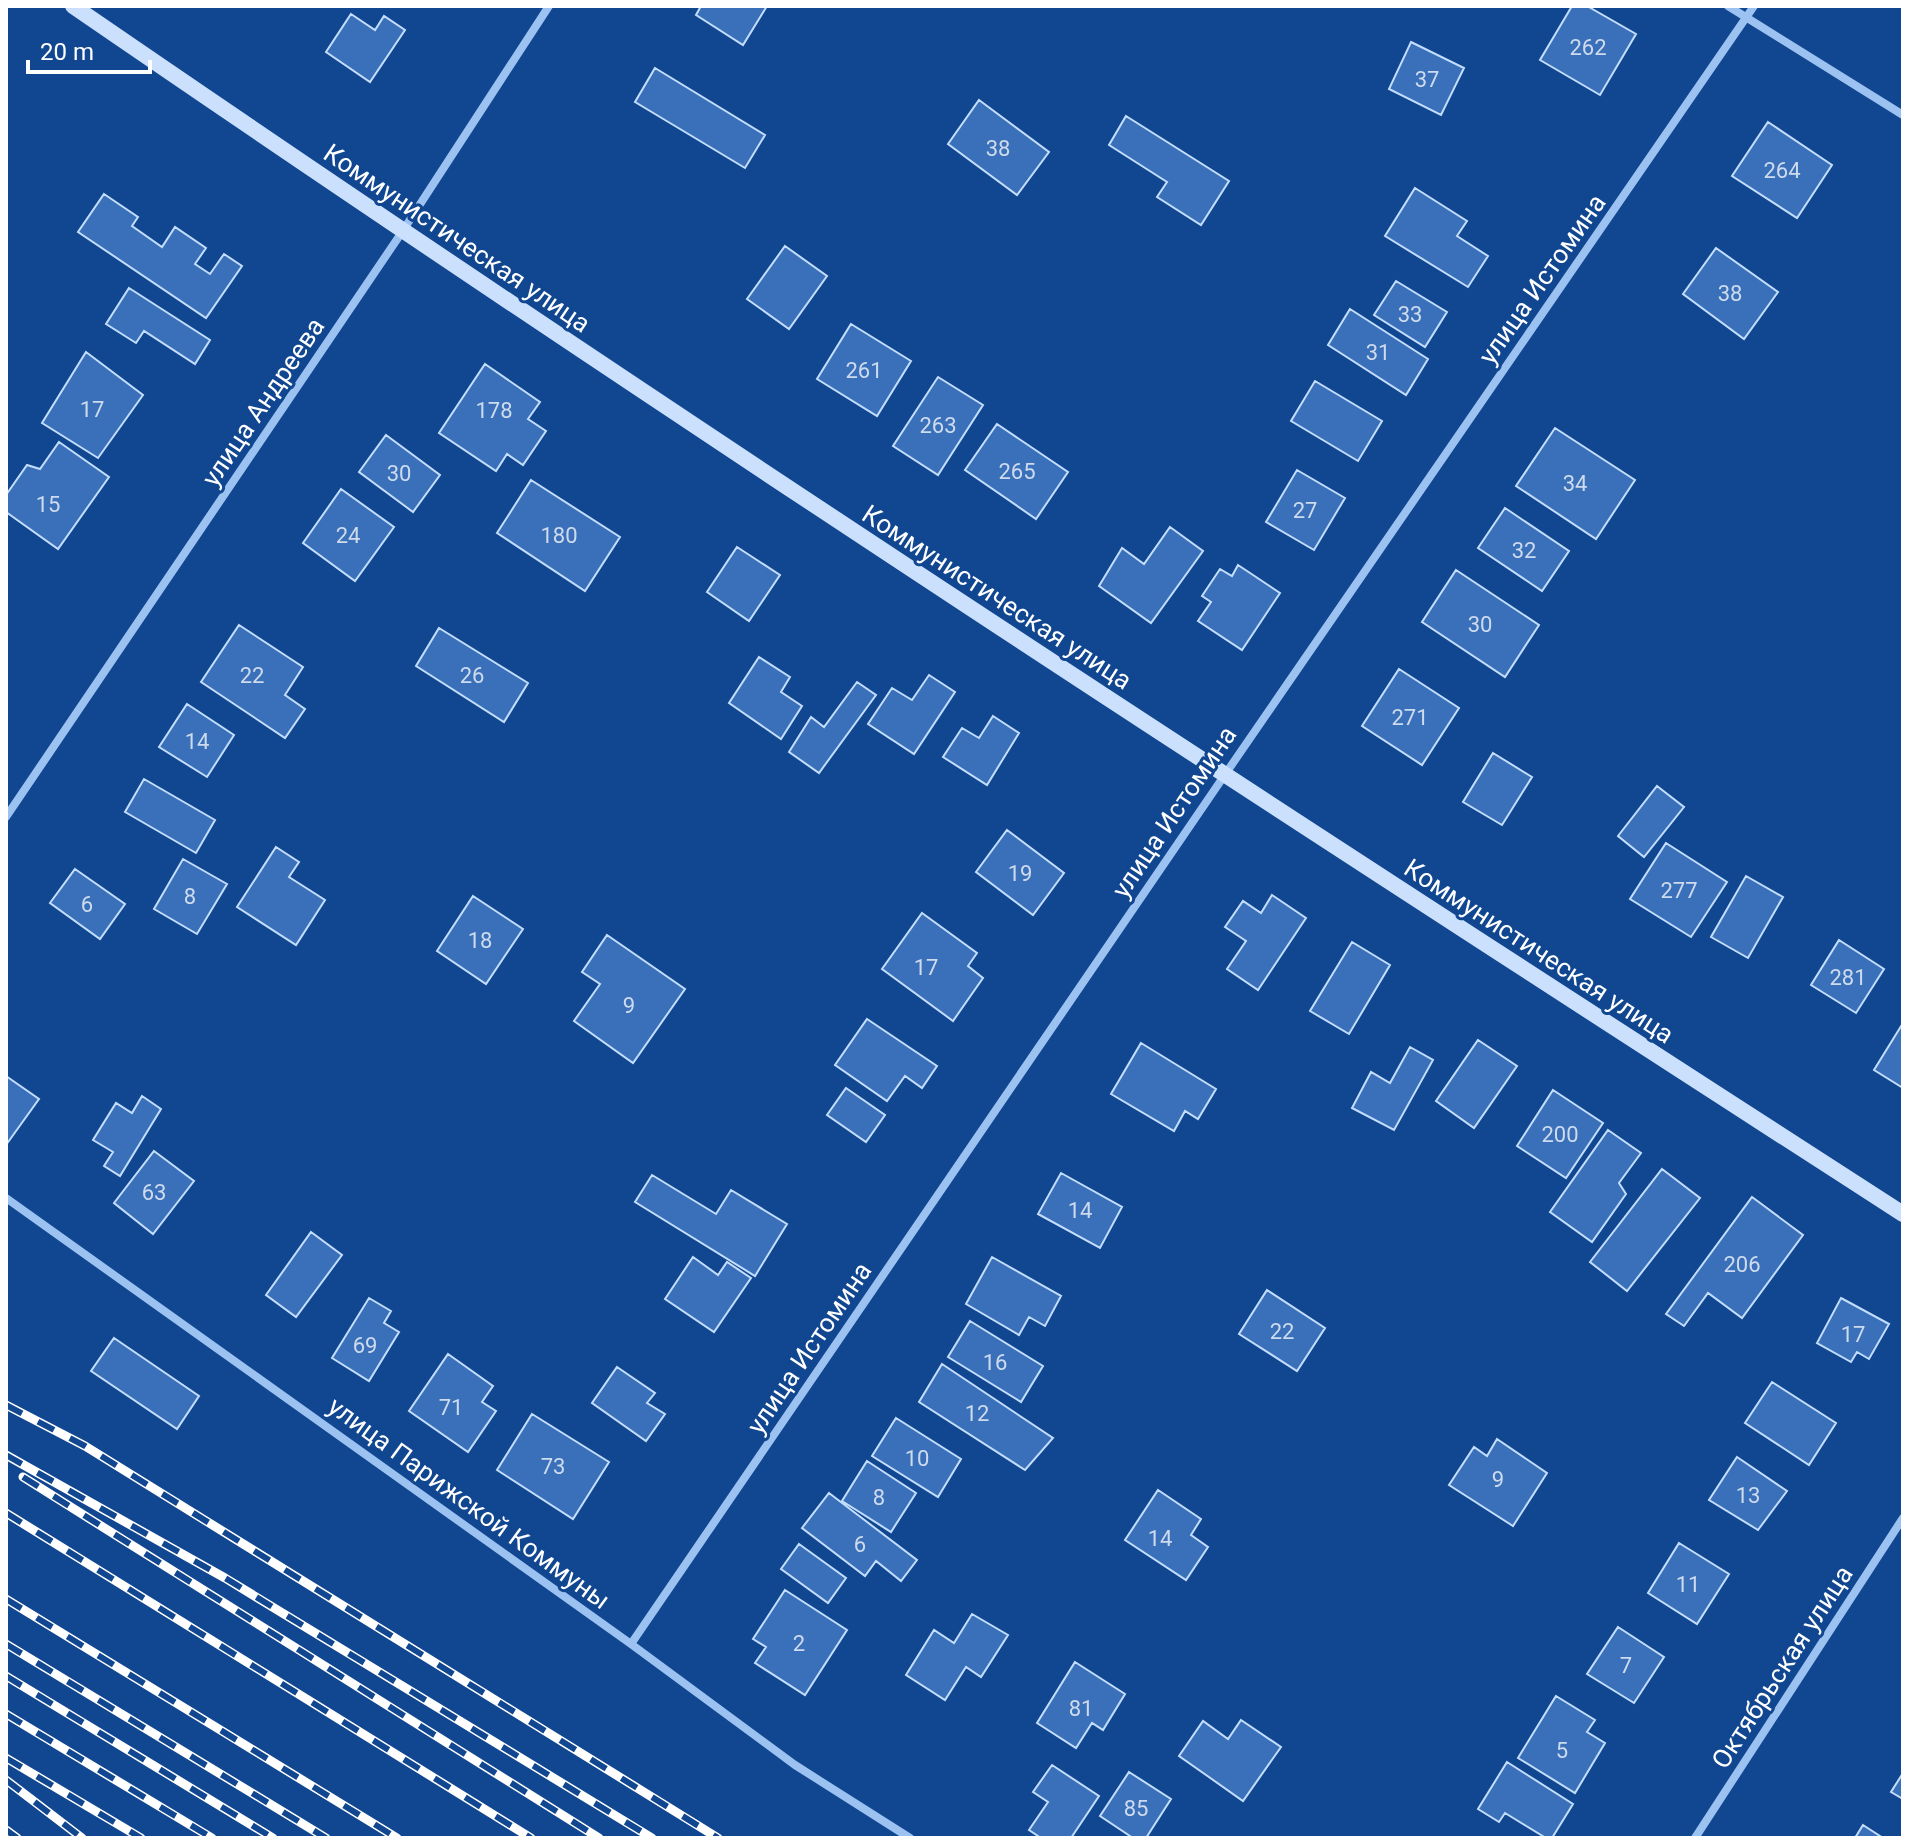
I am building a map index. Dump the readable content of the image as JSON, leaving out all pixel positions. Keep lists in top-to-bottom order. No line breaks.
{"streets":{"street":["Коммунистическая улица","улица Истомина","улица Андреева","улица Парижской Коммуны","Октябрьская улица"]},"crossings":[["Коммунистическая улица","улица Истомина"],["Коммунистическая улица","улица Андреева"],["улица Истомина","улица Парижской Коммуны"]],"house_numbers":["262","37","38","264","38","33","31","261","17","178","263","265","30","34","15","27","24","180","32","30","22","26","271","14","19","277","8","6","18","17","281","9","200","63","14","206","22","17","69","16","71","12","10","73","9","13","8","14","6","11","2","7","81","5","85"],"scale_bar":"20 m"}
